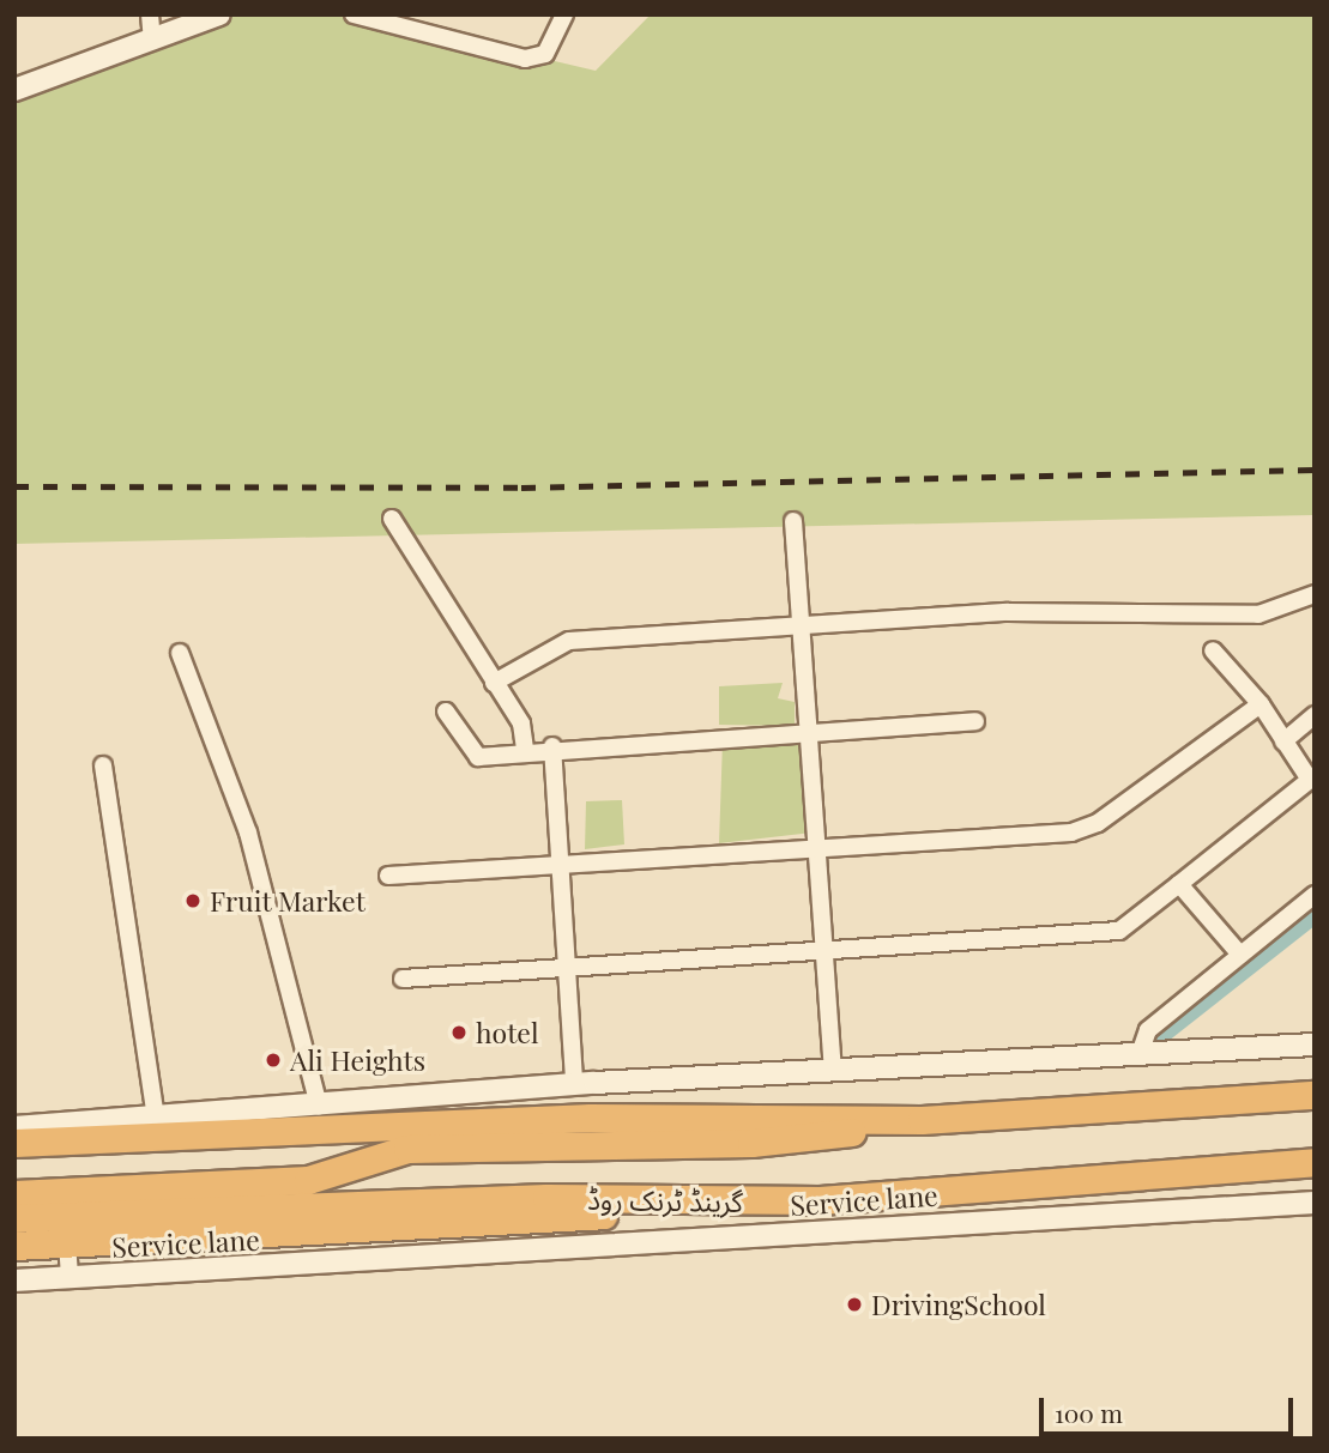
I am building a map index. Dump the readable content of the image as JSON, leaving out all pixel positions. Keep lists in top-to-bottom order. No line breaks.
{"streets":{"highway":["گرینڈ ٹرنک روڈ"],"street":["Service lane"]},"places":["Fruit Market","hotel","Ali Heights","DrivingSchool"],"scale_bar":"100 m"}
